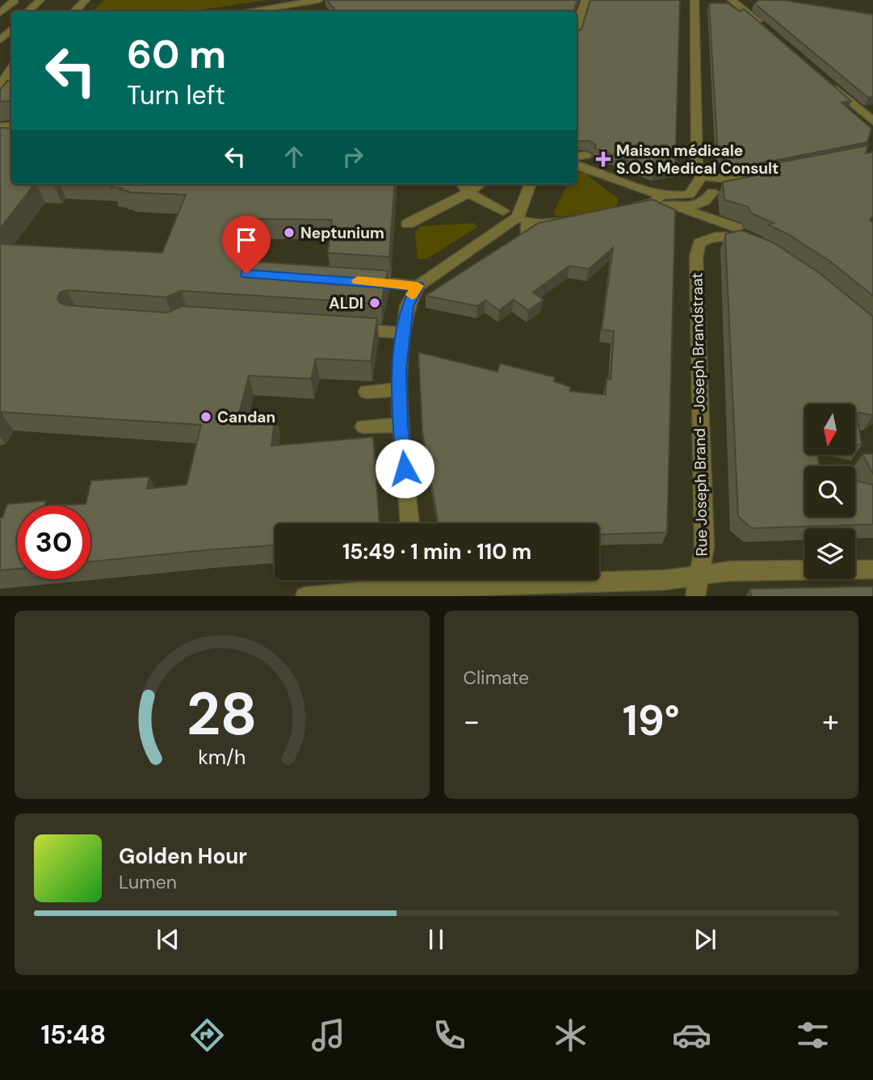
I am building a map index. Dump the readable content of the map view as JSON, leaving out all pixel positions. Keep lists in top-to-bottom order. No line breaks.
{"streets":{"street":["Rue Joseph Brand - Joseph Brandstraat"]},"places":{"health":["Maison médicale S.O.S Medical Consult"],"other":["Neptunium","ALDI","Candan"]},"north":"bottom","page":{"turn":["60 m","Turn left"],"limit":"30","trip":"15:49 · 1 min · 110 m","tile":"Climate","heat":["−","19°","+"],"song":["Golden Hour","Lumen"],"tabs":"15:48","gauge":["28","km/h"]}}
